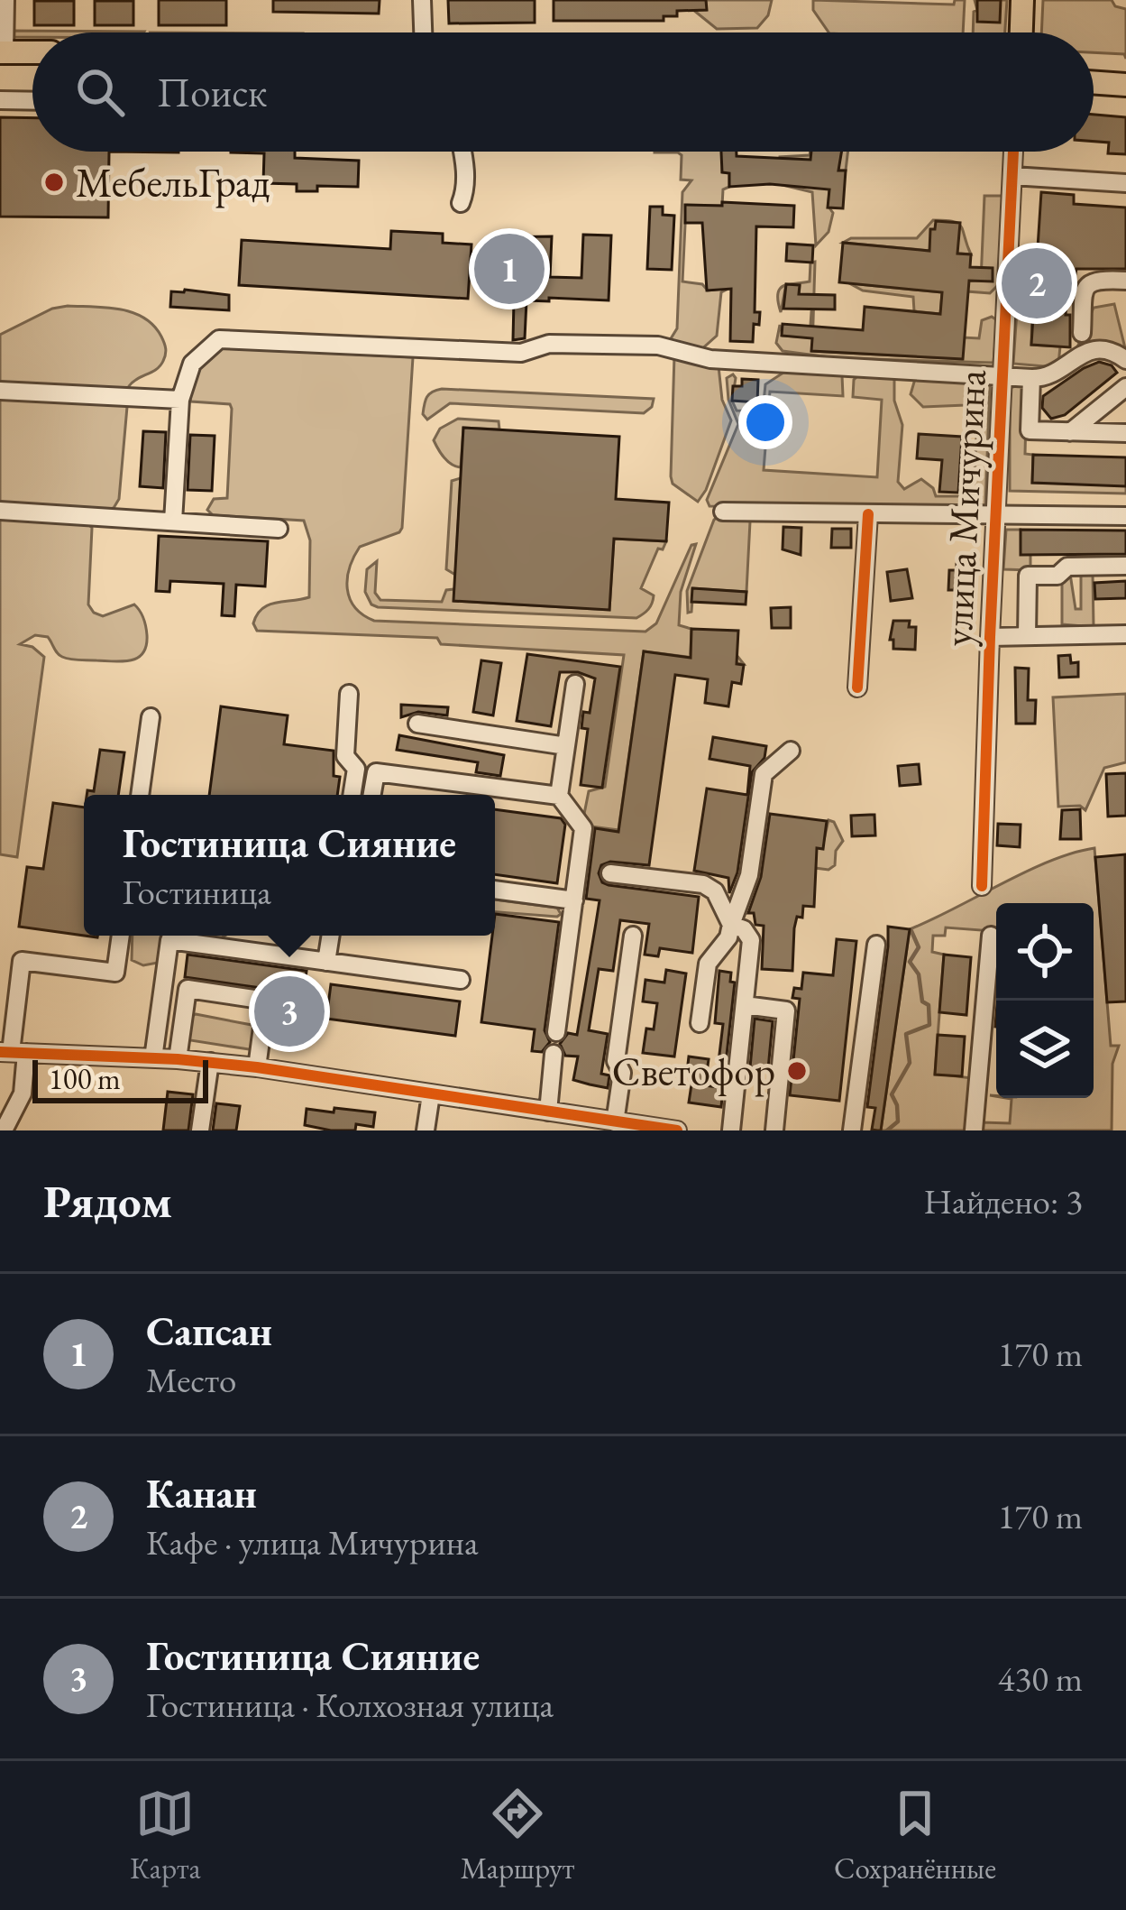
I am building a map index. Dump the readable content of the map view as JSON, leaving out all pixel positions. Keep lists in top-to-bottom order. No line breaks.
{"streets":{"street":["улица Мичурина"]},"places":["МебельГрад","Светофор"],"scale_bar":"100 m","page":{"search":"Поиск","pins":["1","2","3"],"popup":["Гостиница Сияние","Гостиница"],"scale":"100 m","heading":["Рядом","Найдено: 3"],"list":[{"mark":"1","name":"Сапсан","note":"Место","value":"170 m"},{"mark":"2","name":"Канан","note":"Кафе · улица Мичурина","value":"170 m"},{"mark":"3","name":"Гостиница Сияние","note":"Гостиница · Колхозная улица","value":"430 m"}],"nav":["Карта","Маршрут","Сохранённые"]}}
